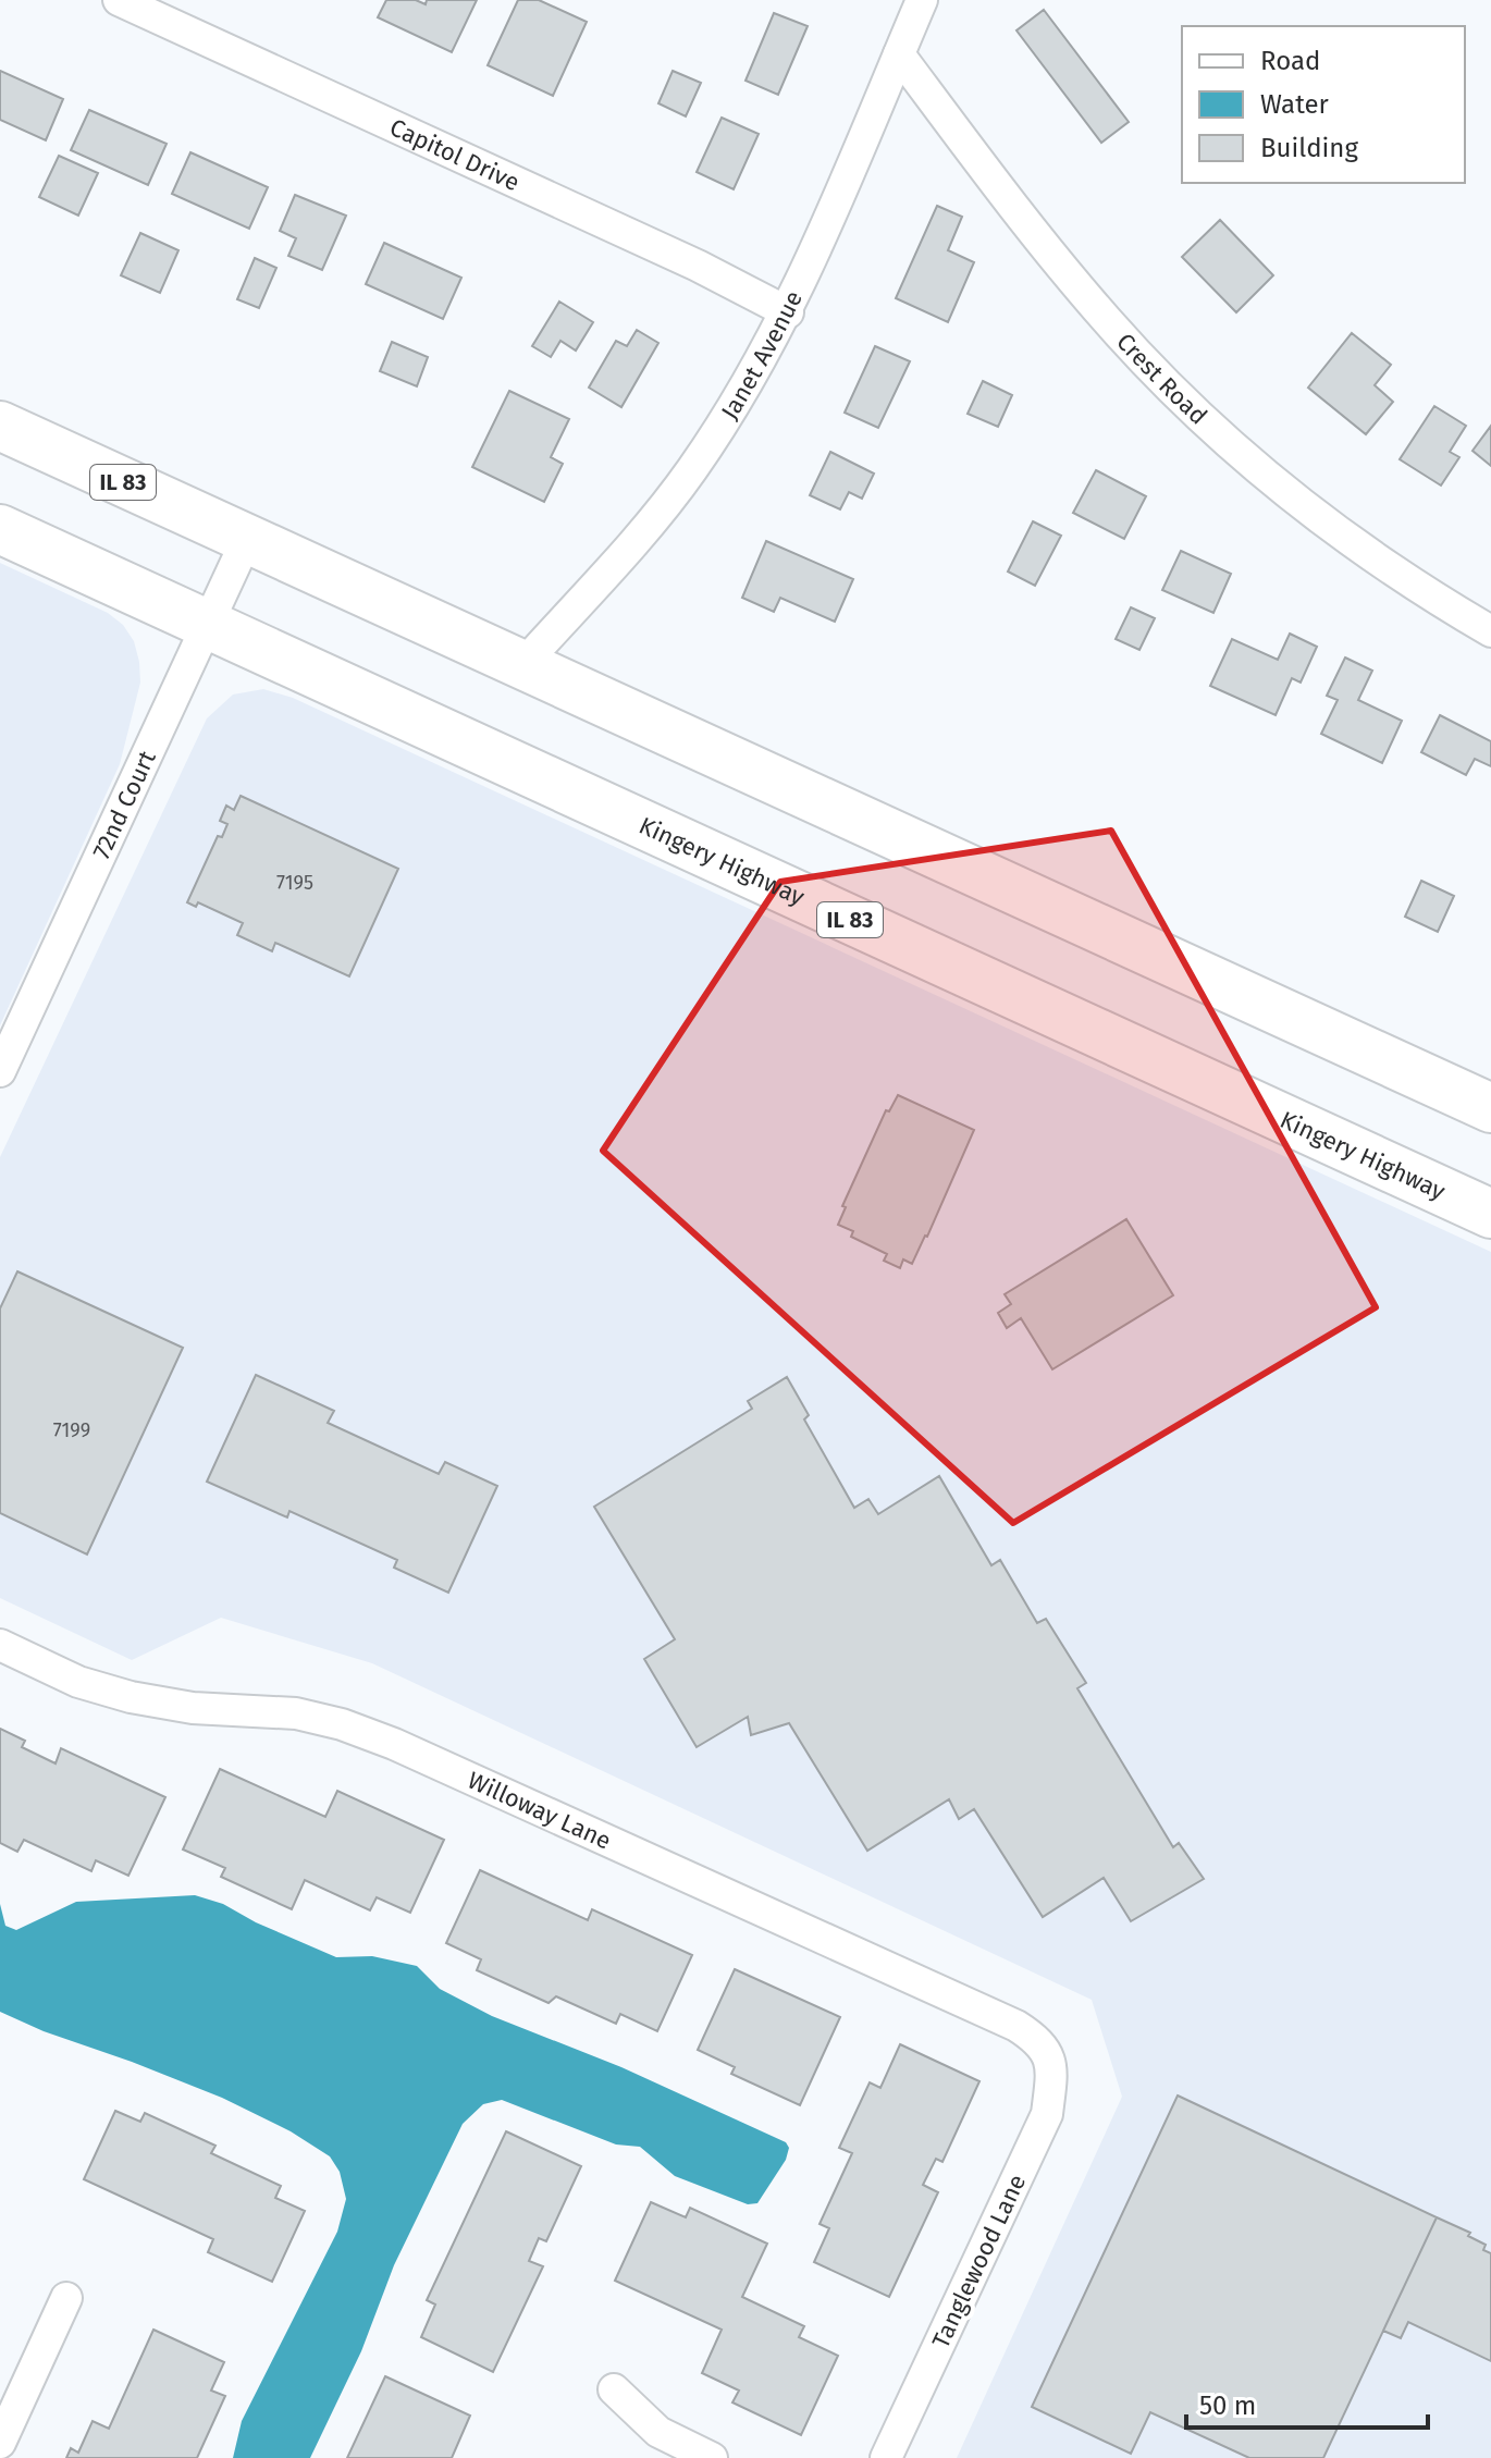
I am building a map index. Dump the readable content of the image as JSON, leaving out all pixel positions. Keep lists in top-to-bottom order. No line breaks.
{"streets":{"highway":["IL 83","Kingery Highway"],"street":["Capitol Drive","Janet Avenue","Crest Road","72nd Court","Willoway Lane","Tanglewood Lane"]},"crossings":[["Capitol Drive","Janet Avenue"],["Janet Avenue","Crest Road"],["Janet Avenue","IL 83"],["IL 83","72nd Court"],["72nd Court","Kingery Highway"],["Willoway Lane","Tanglewood Lane"]],"house_numbers":["7195","7199"],"legend":["Road","Water","Building"],"scale_bar":"50 m"}
